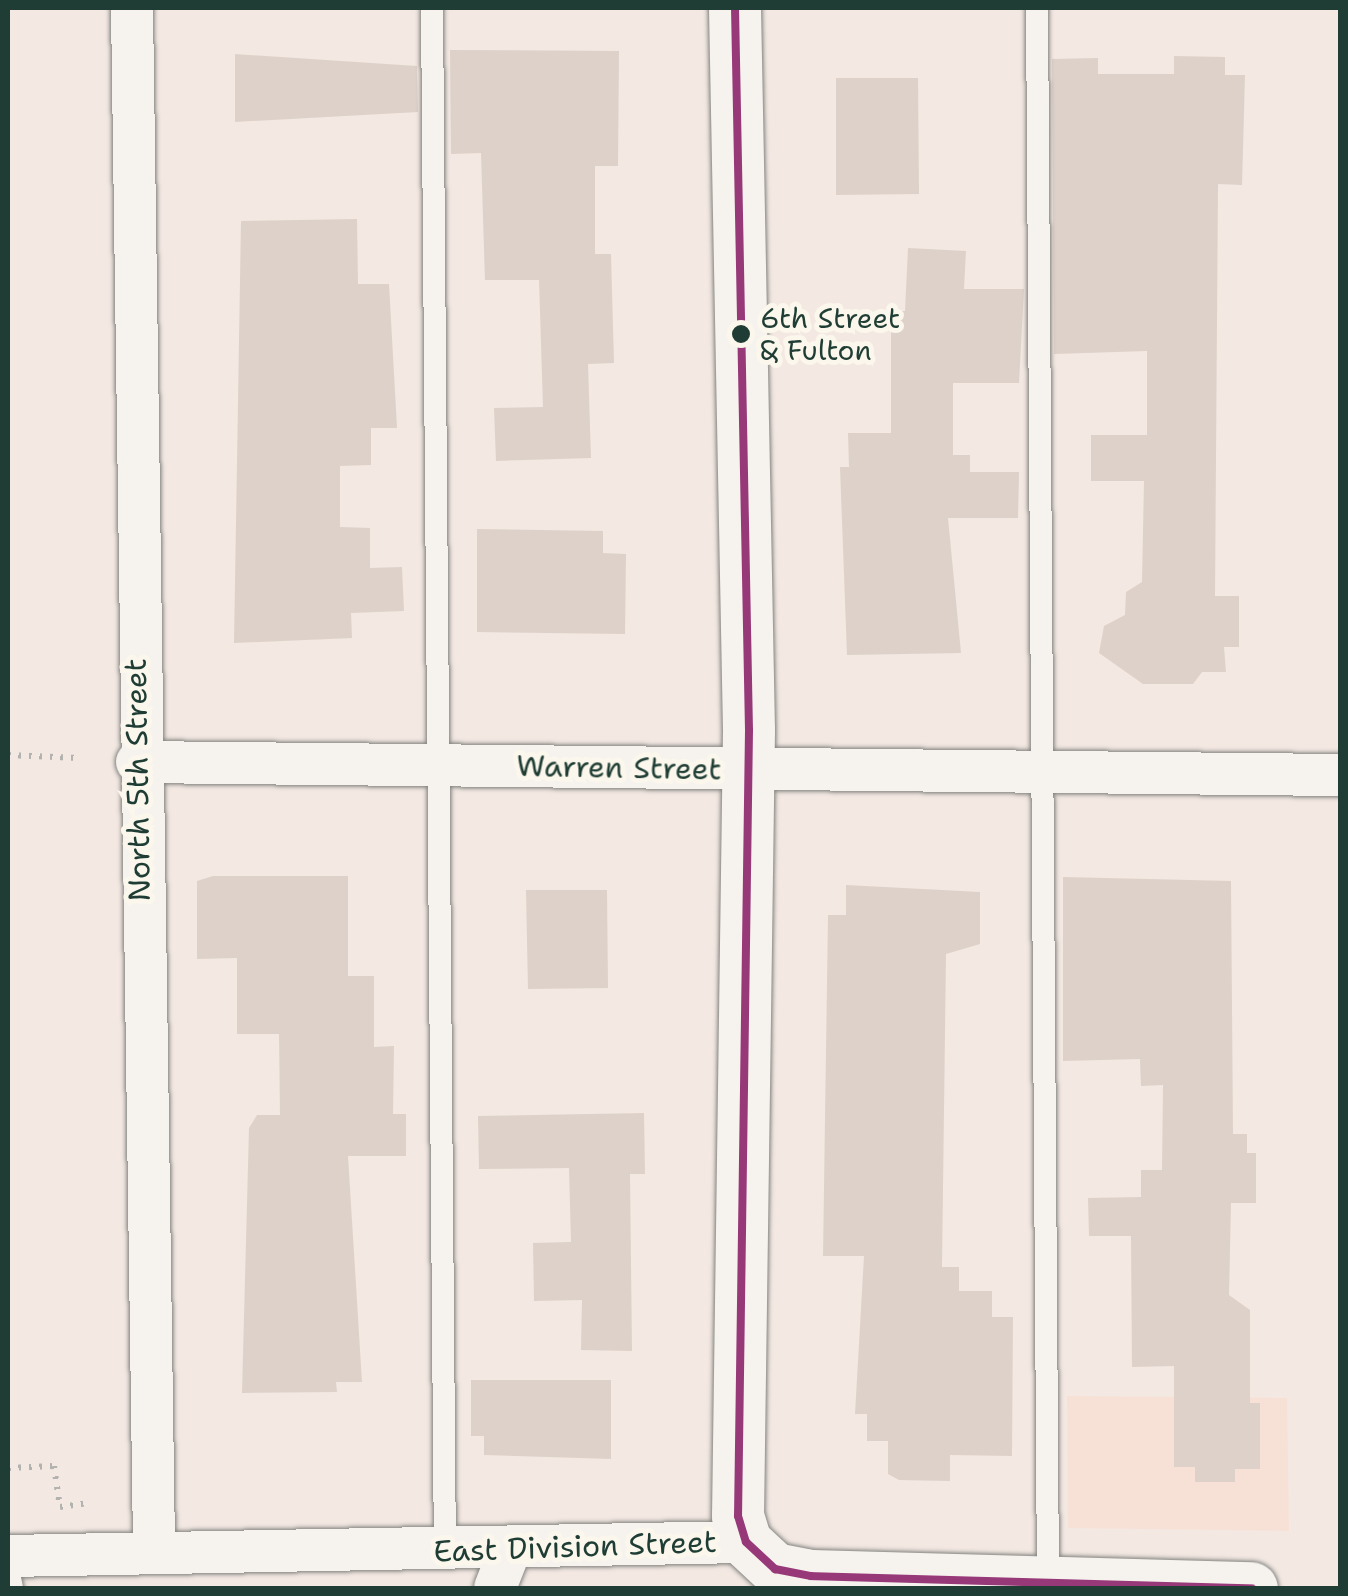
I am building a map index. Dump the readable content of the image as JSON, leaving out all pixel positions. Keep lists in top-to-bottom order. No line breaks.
{"streets":{"street":["Warren Street","North 5th Street","East Division Street"]},"crossings":[["Warren Street","North 5th Street"],["North 5th Street","East Division Street"]],"places":["6th Street & Fulton"]}
